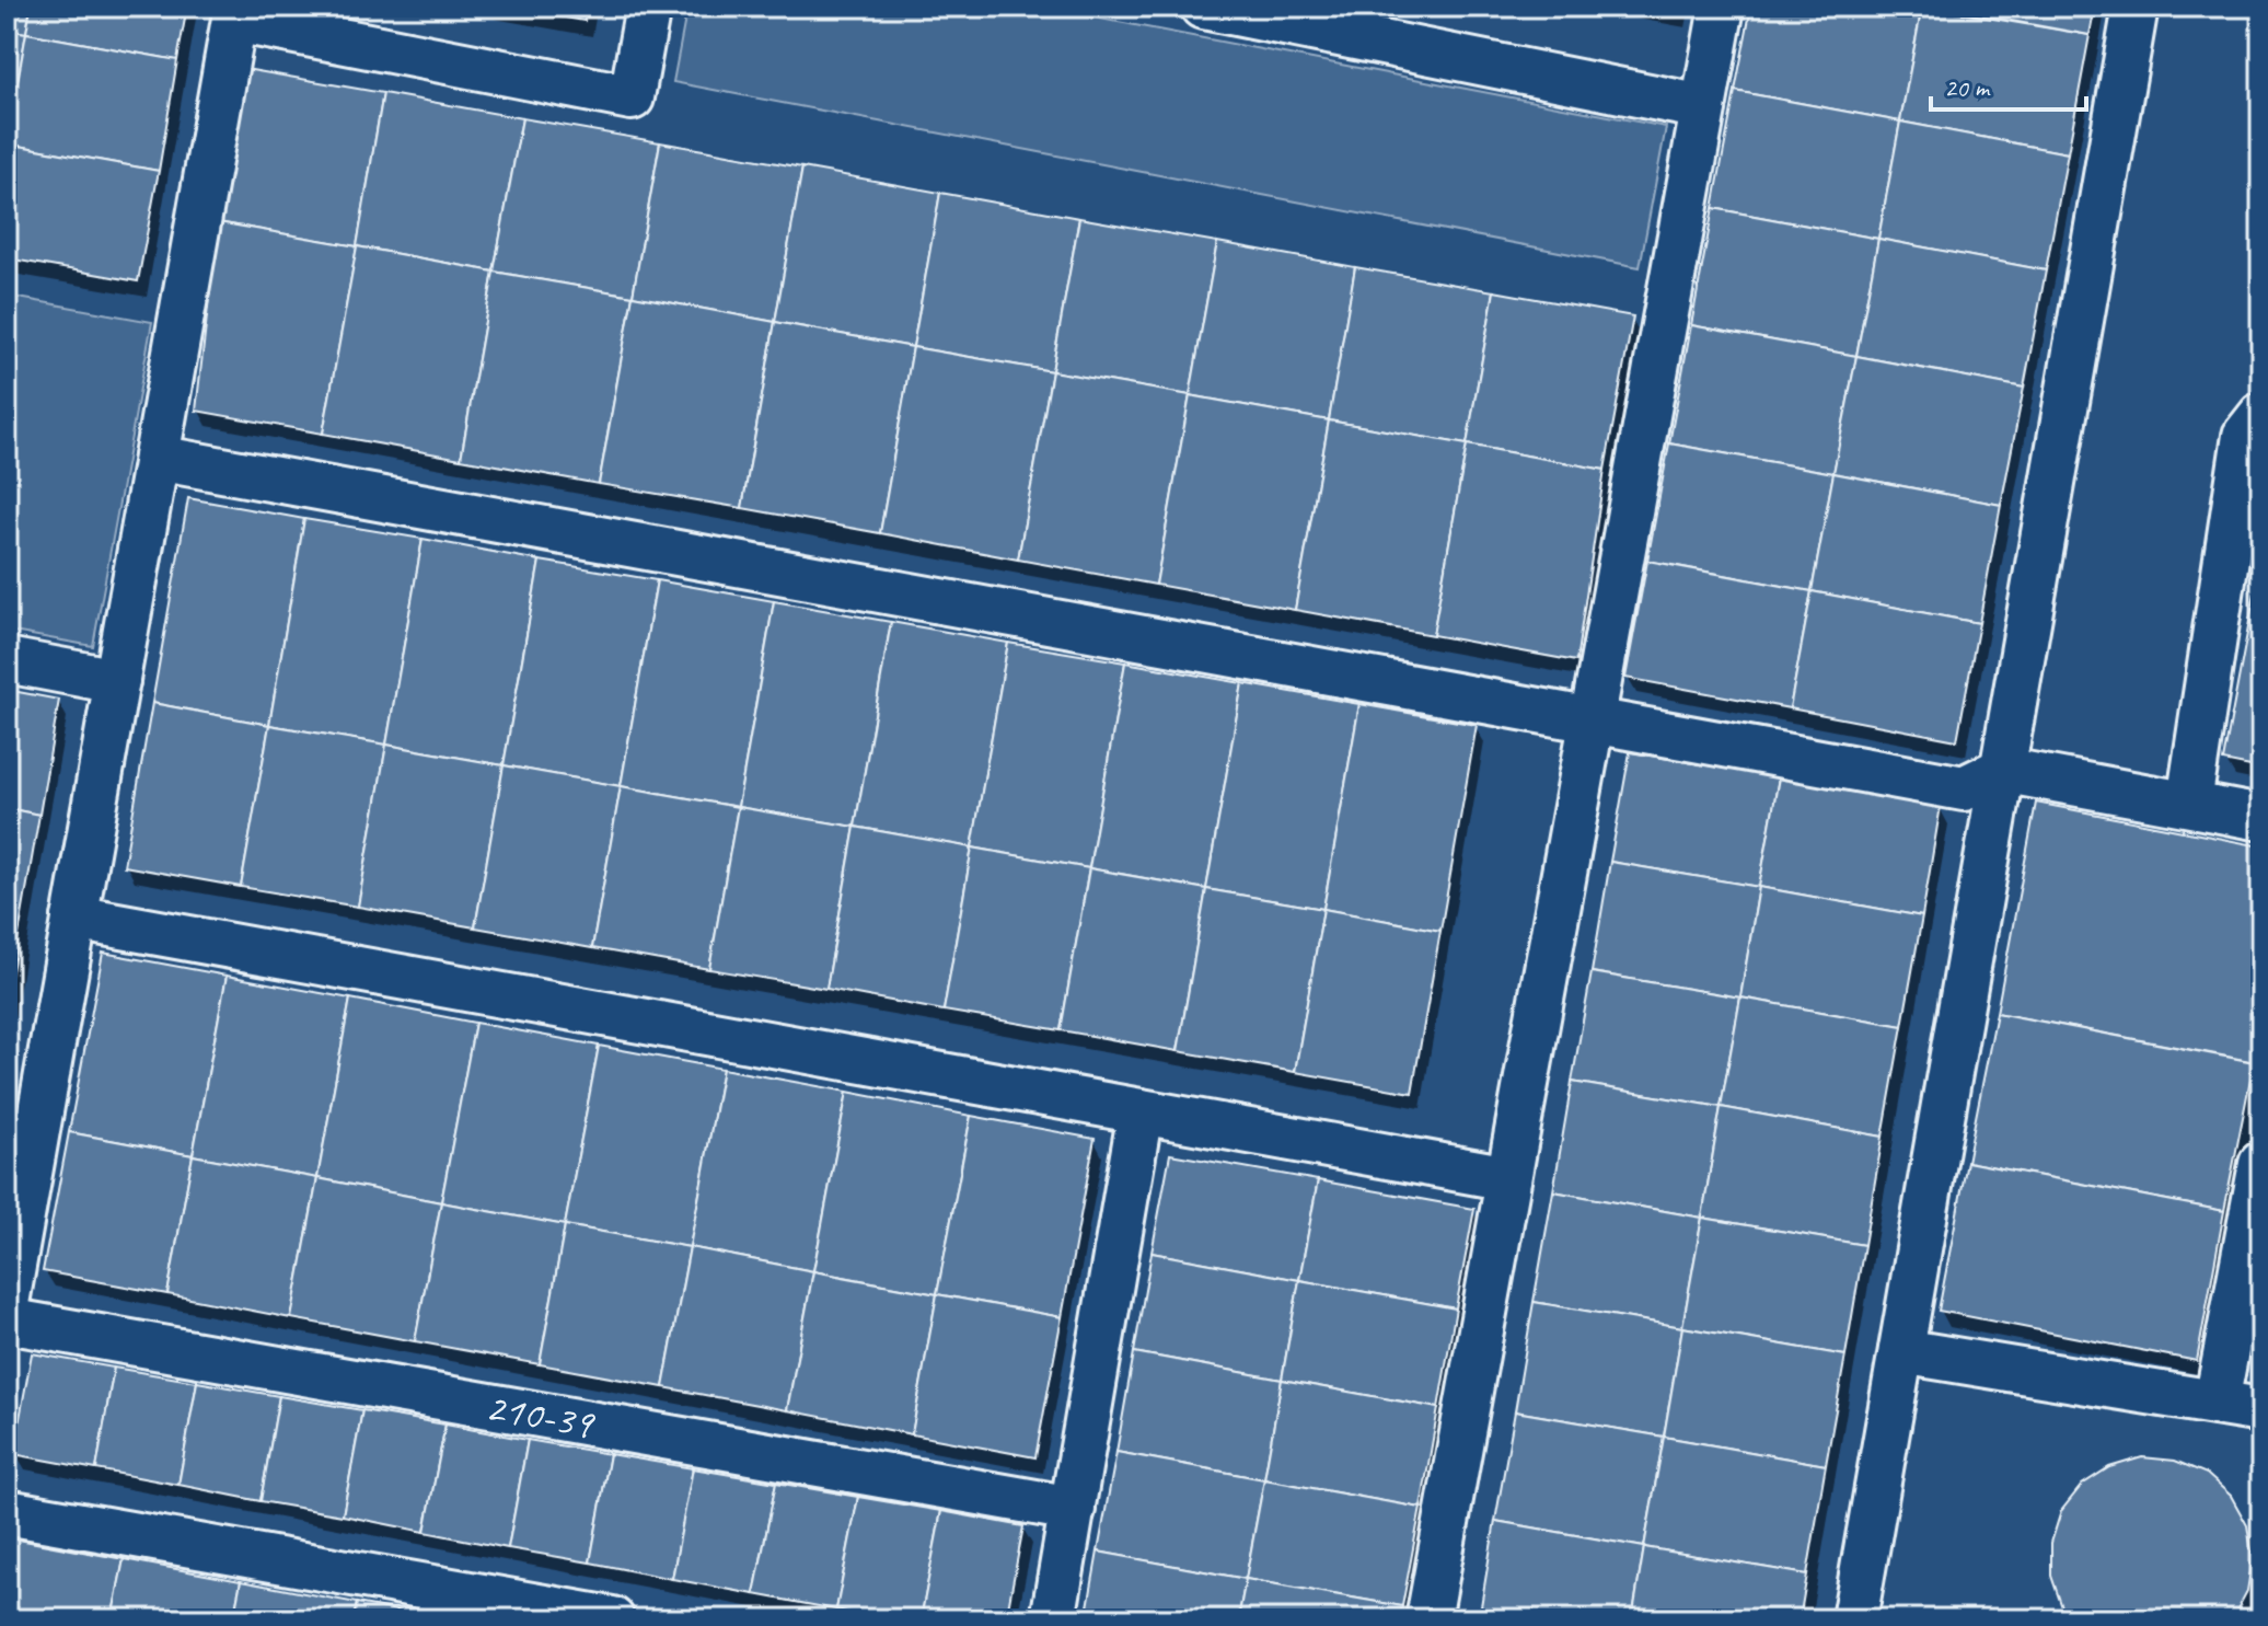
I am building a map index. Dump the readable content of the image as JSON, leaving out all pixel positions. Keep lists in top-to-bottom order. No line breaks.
{"streets":{"street":["210-39"]},"scale_bar":"20 m"}
